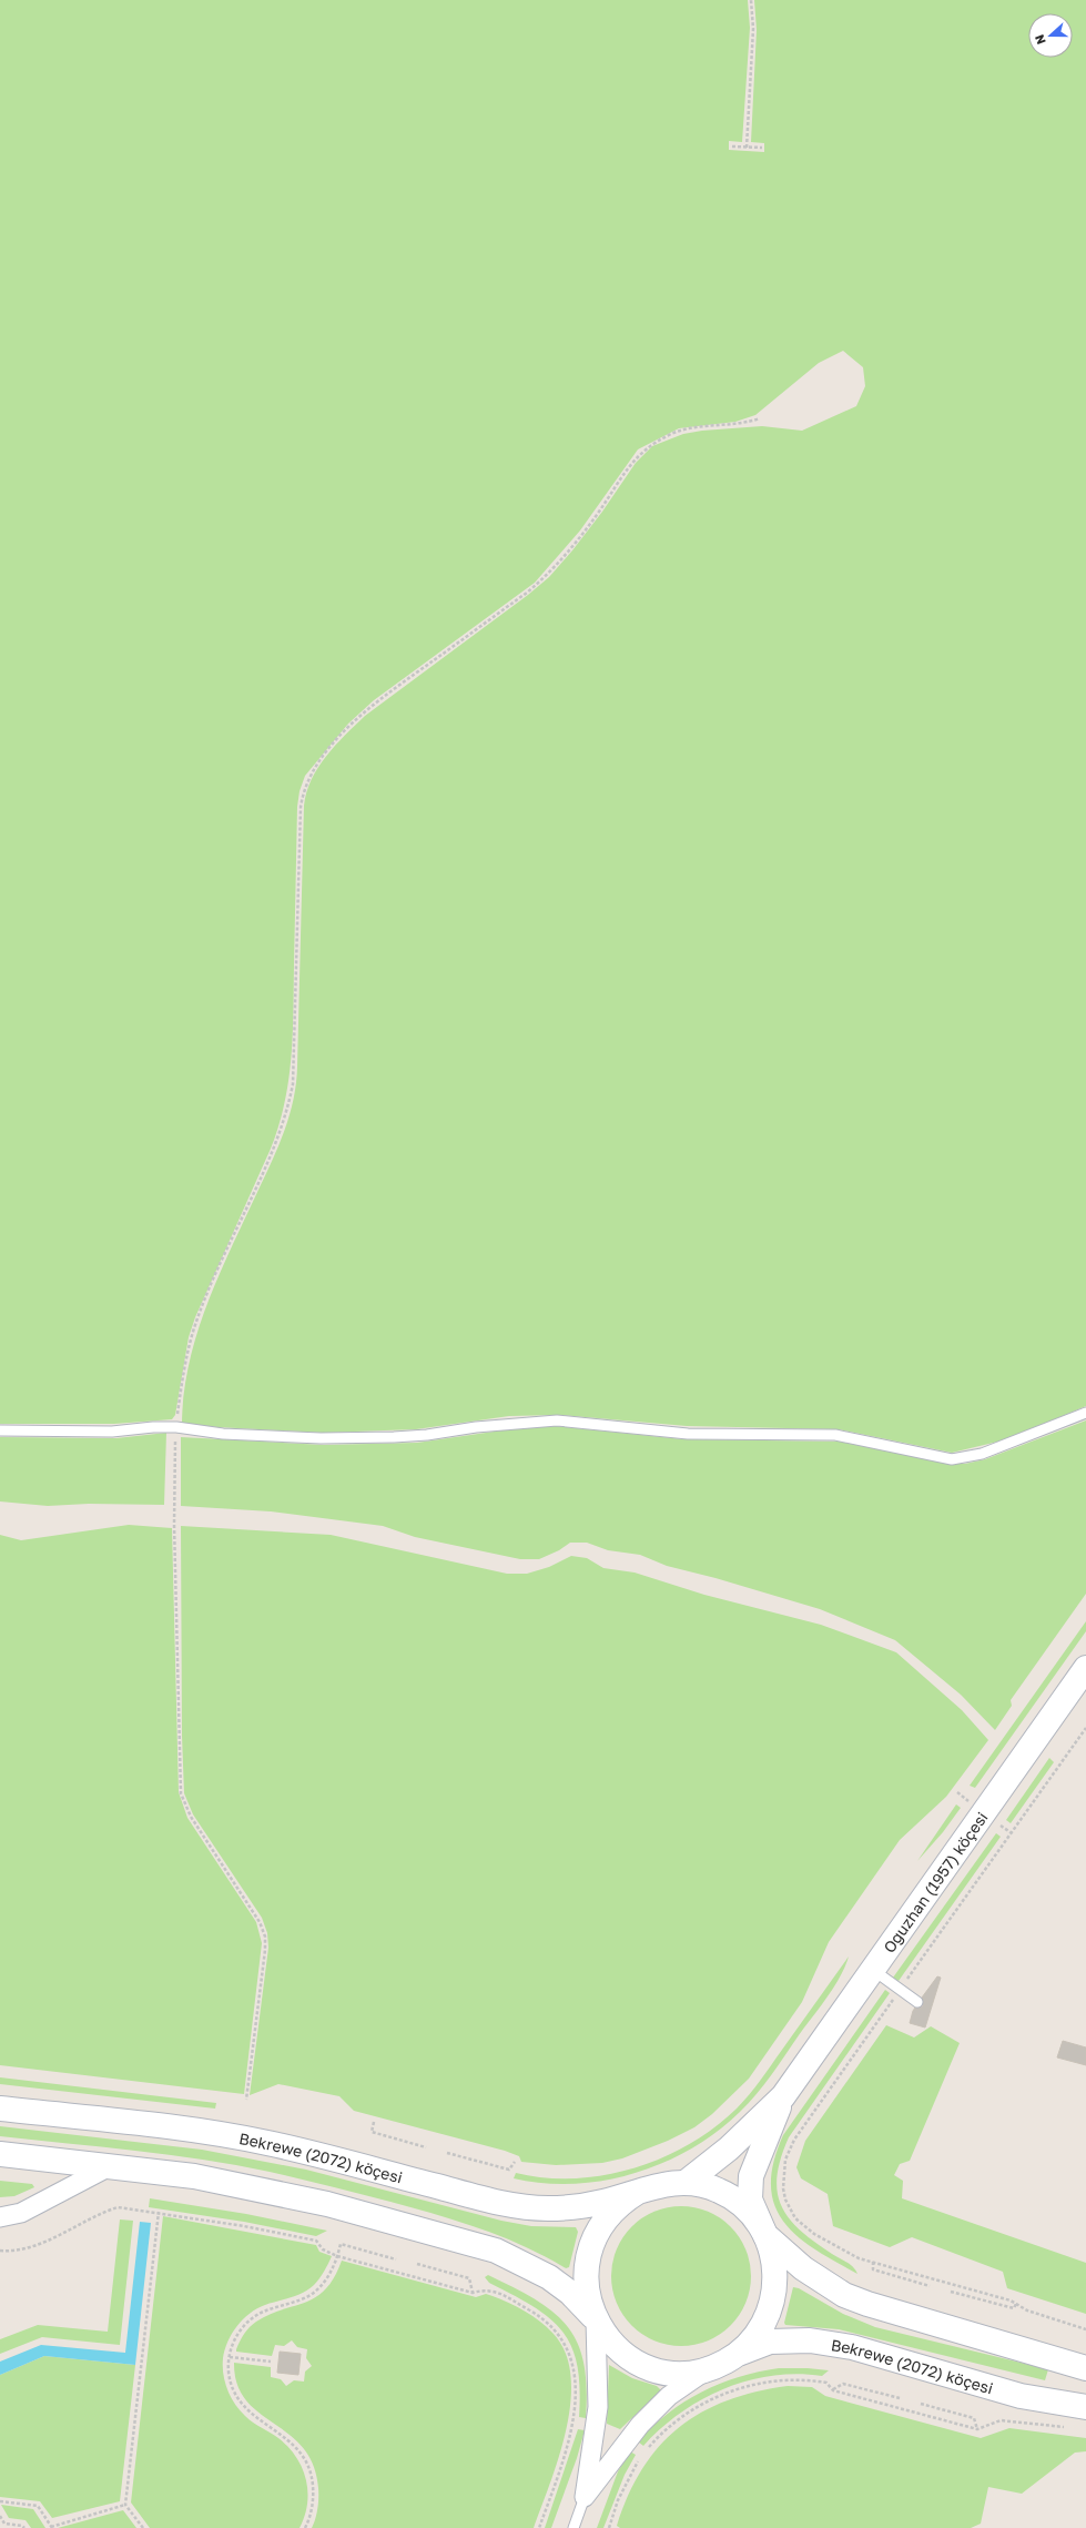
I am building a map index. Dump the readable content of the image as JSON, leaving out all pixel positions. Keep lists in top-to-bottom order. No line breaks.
{"streets":{"main road":["Oguzhan (1957) köçesi","Bekrewe (2072) köçesi"]},"crossings":[["Oguzhan (1957) köçesi","Bekrewe (2072) köçesi"]],"north":"left"}
